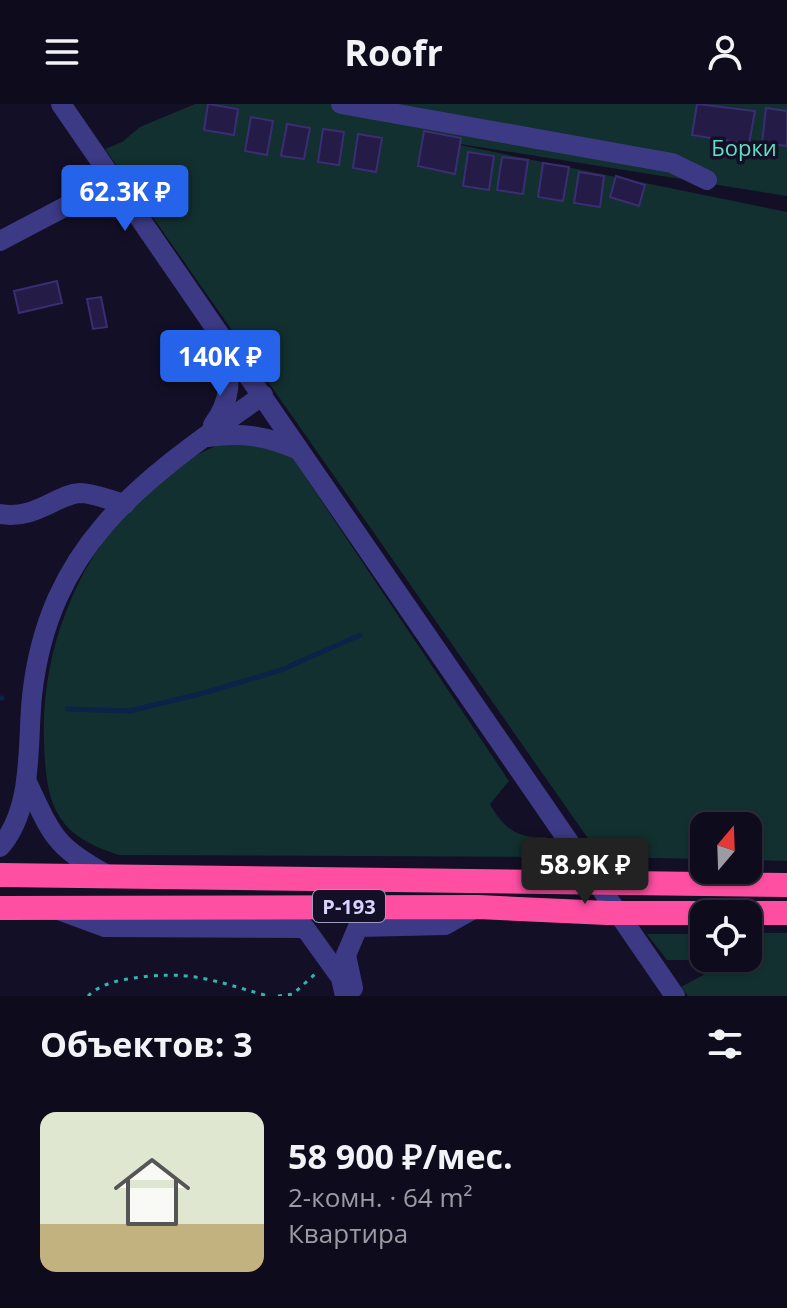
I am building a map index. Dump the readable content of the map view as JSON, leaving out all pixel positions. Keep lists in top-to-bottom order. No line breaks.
{"streets":{"highway":["Р-193"]},"parks":["Борки"],"north":"top","page":{"header":"Roofr","price":["62.3K ₽","140K ₽","58.9K ₽"],"heading":"Объектов: 3","list":[{"name":"58 900 ₽/мес.","note":"2-комн. · 64 m² · Квартира"}]}}
